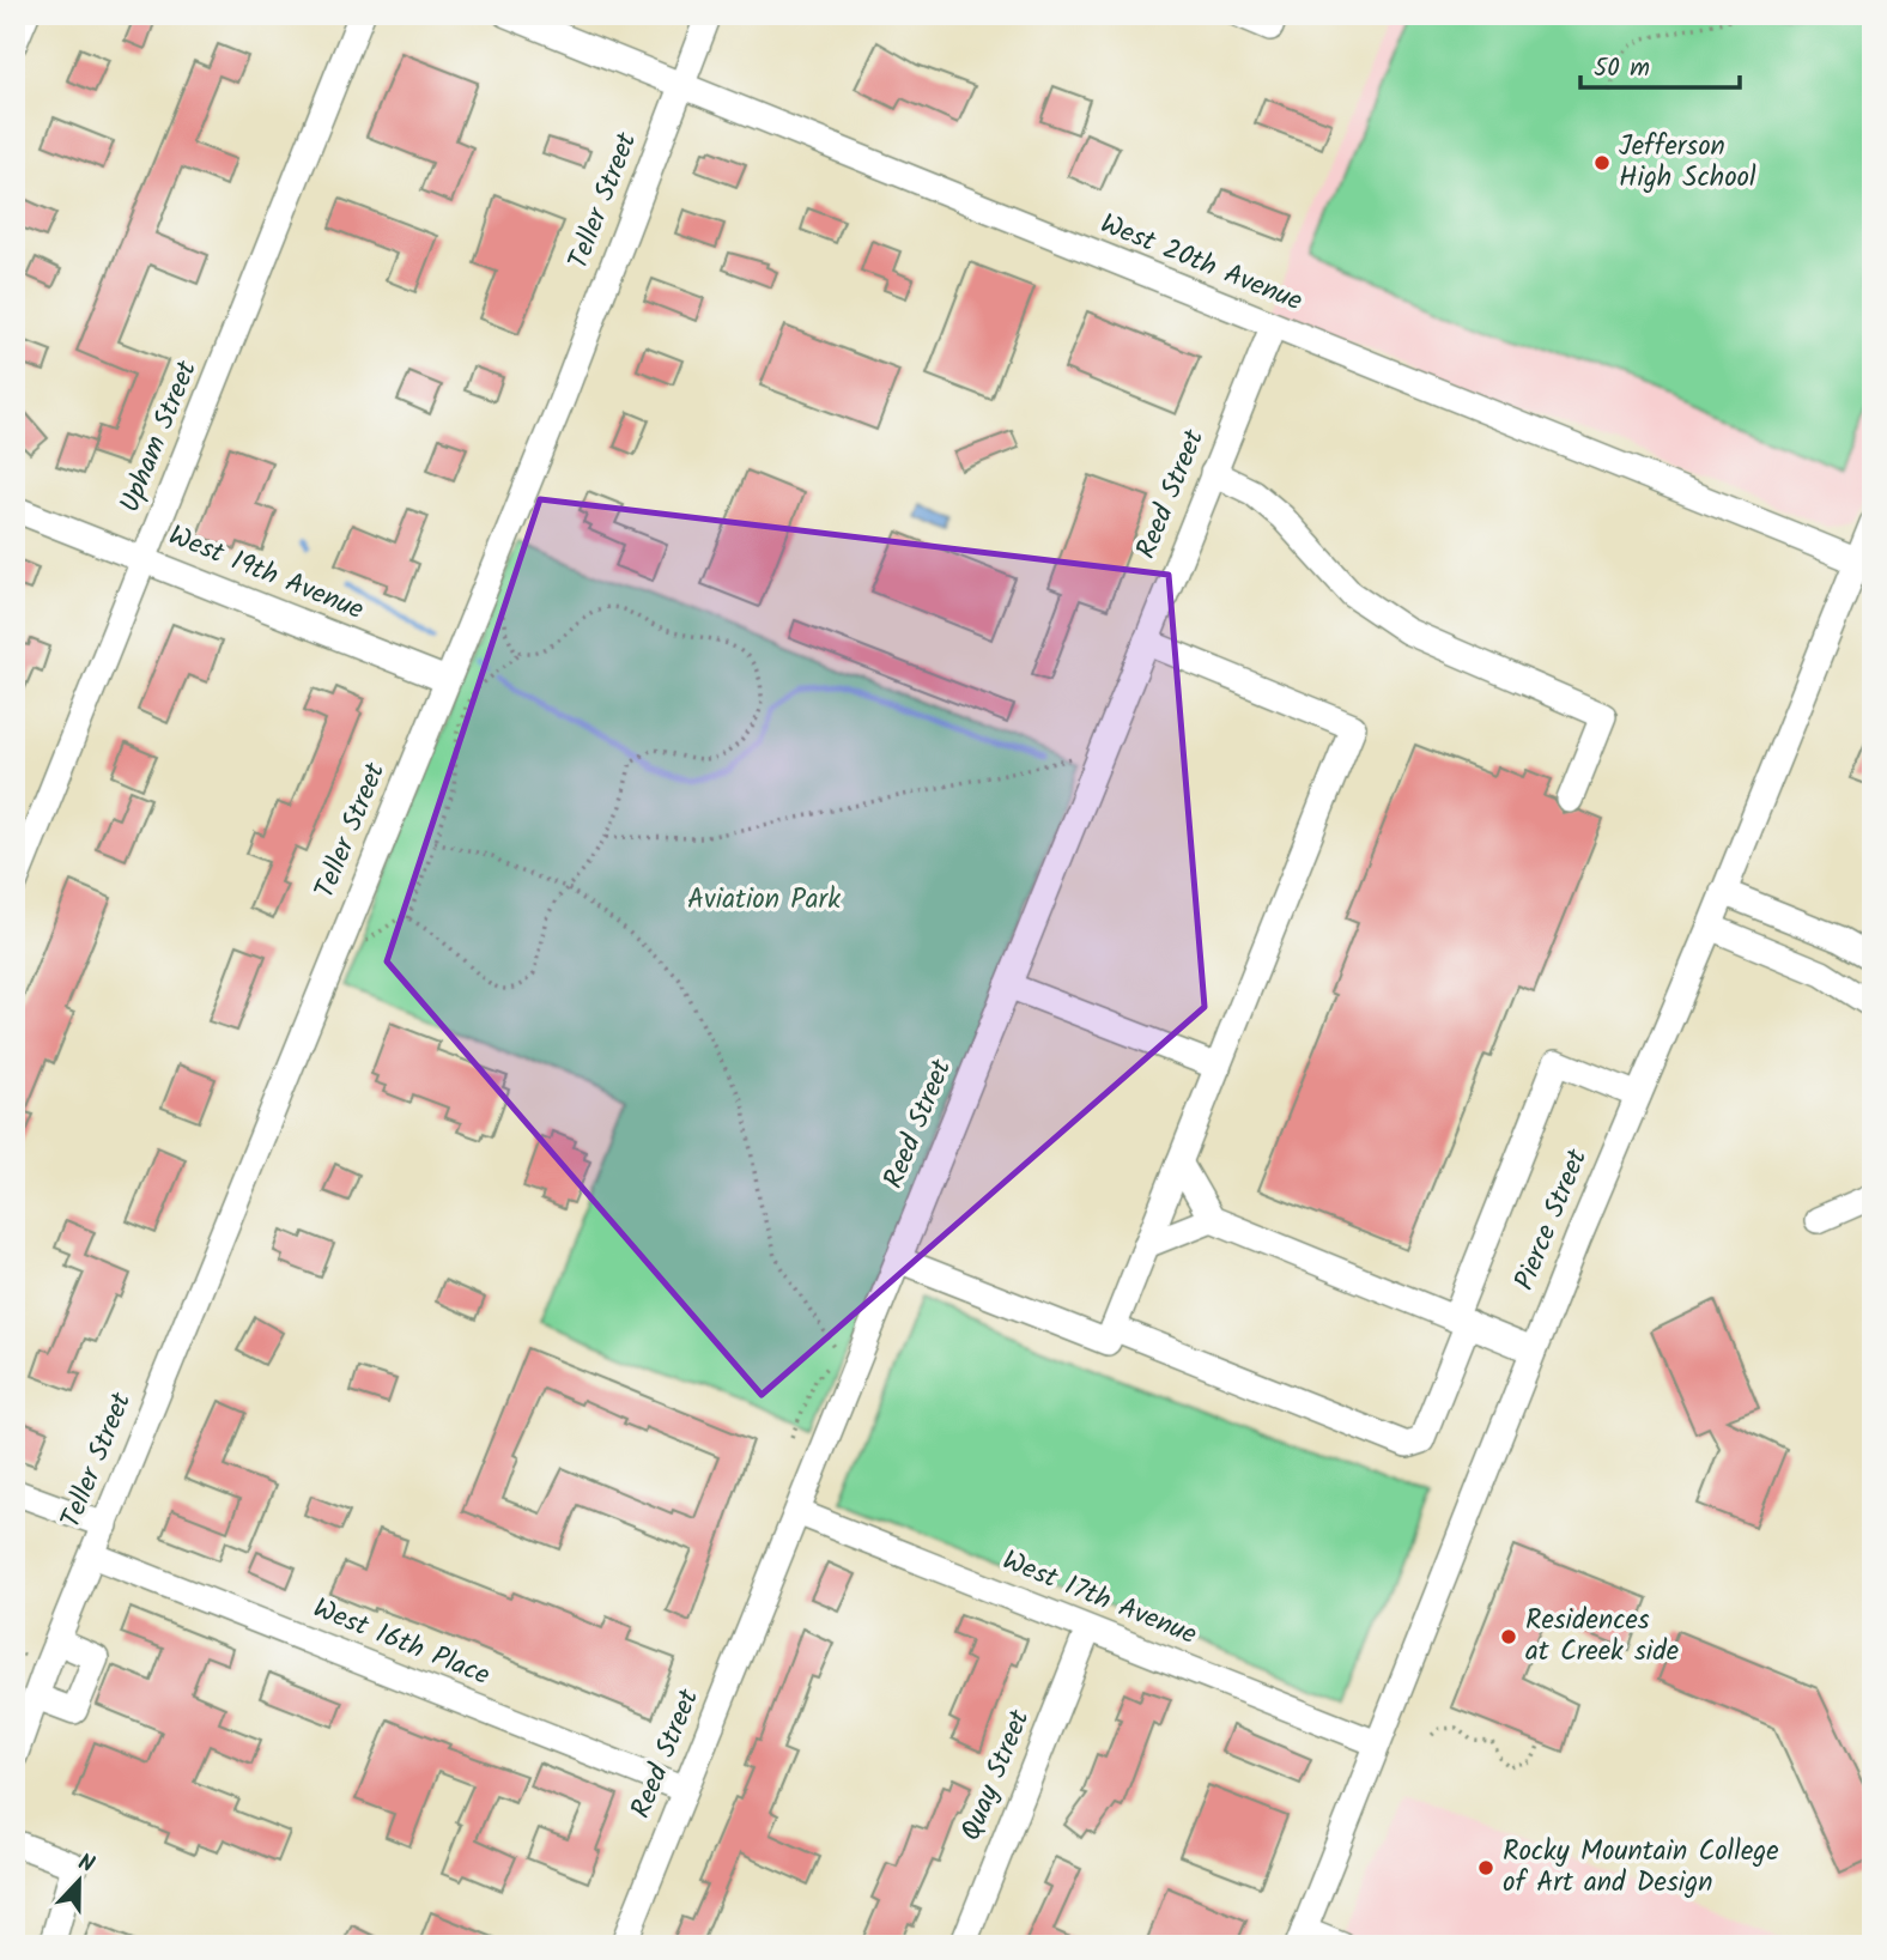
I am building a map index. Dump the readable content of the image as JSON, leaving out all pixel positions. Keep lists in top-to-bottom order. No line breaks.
{"streets":{"street":["Teller Street","West 20th Avenue","Upham Street","Reed Street","West 19th Avenue","Pierce Street","West 17th Avenue","West 16th Place","Quay Street"]},"crossings":[["Teller Street","West 20th Avenue"],["Teller Street","West 19th Avenue"],["Teller Street","West 16th Place"],["West 20th Avenue","Reed Street"],["West 20th Avenue","Pierce Street"],["Upham Street","West 19th Avenue"],["Reed Street","West 17th Avenue"],["Reed Street","West 16th Place"],["Pierce Street","West 17th Avenue"],["West 17th Avenue","Quay Street"]],"parks":["Aviation Park"],"places":["Jefferson High School","Residences at Creek side","Rocky Mountain College of Art and Design"],"scale_bar":"50 m","north":"top"}
